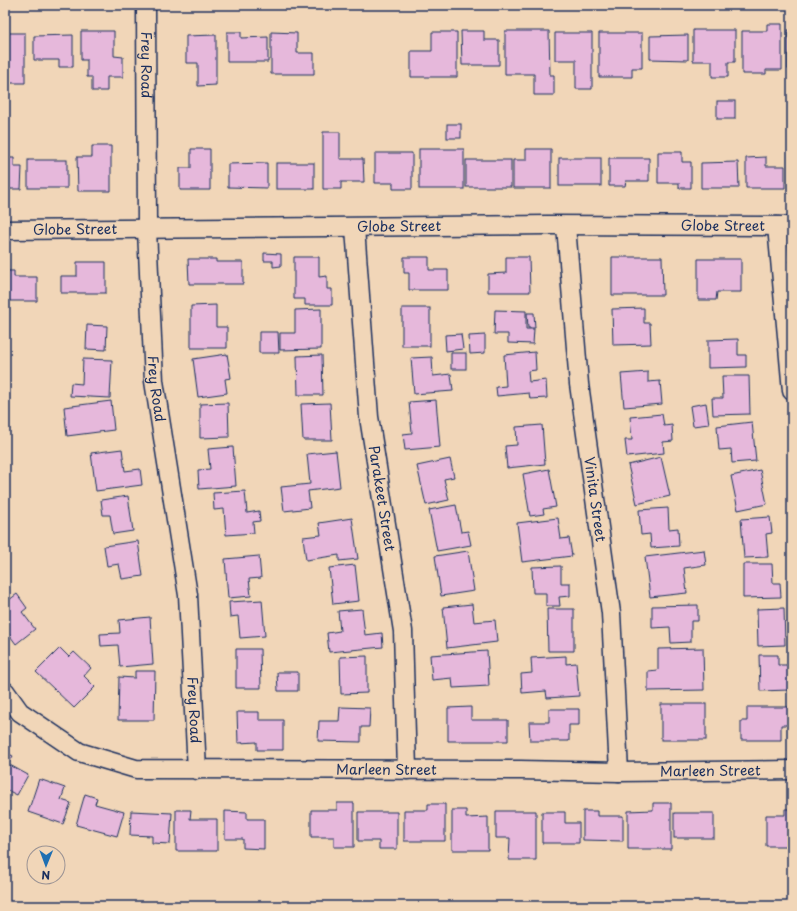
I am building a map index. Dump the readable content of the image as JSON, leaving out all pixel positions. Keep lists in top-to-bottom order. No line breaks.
{"streets":{"street":["Frey Road","Globe Street","Parakeet Street","Vinita Street","Marleen Street"]},"crossings":[["Frey Road","Globe Street"],["Frey Road","Marleen Street"],["Globe Street","Parakeet Street"],["Globe Street","Vinita Street"],["Parakeet Street","Marleen Street"],["Vinita Street","Marleen Street"]],"north":"bottom"}
